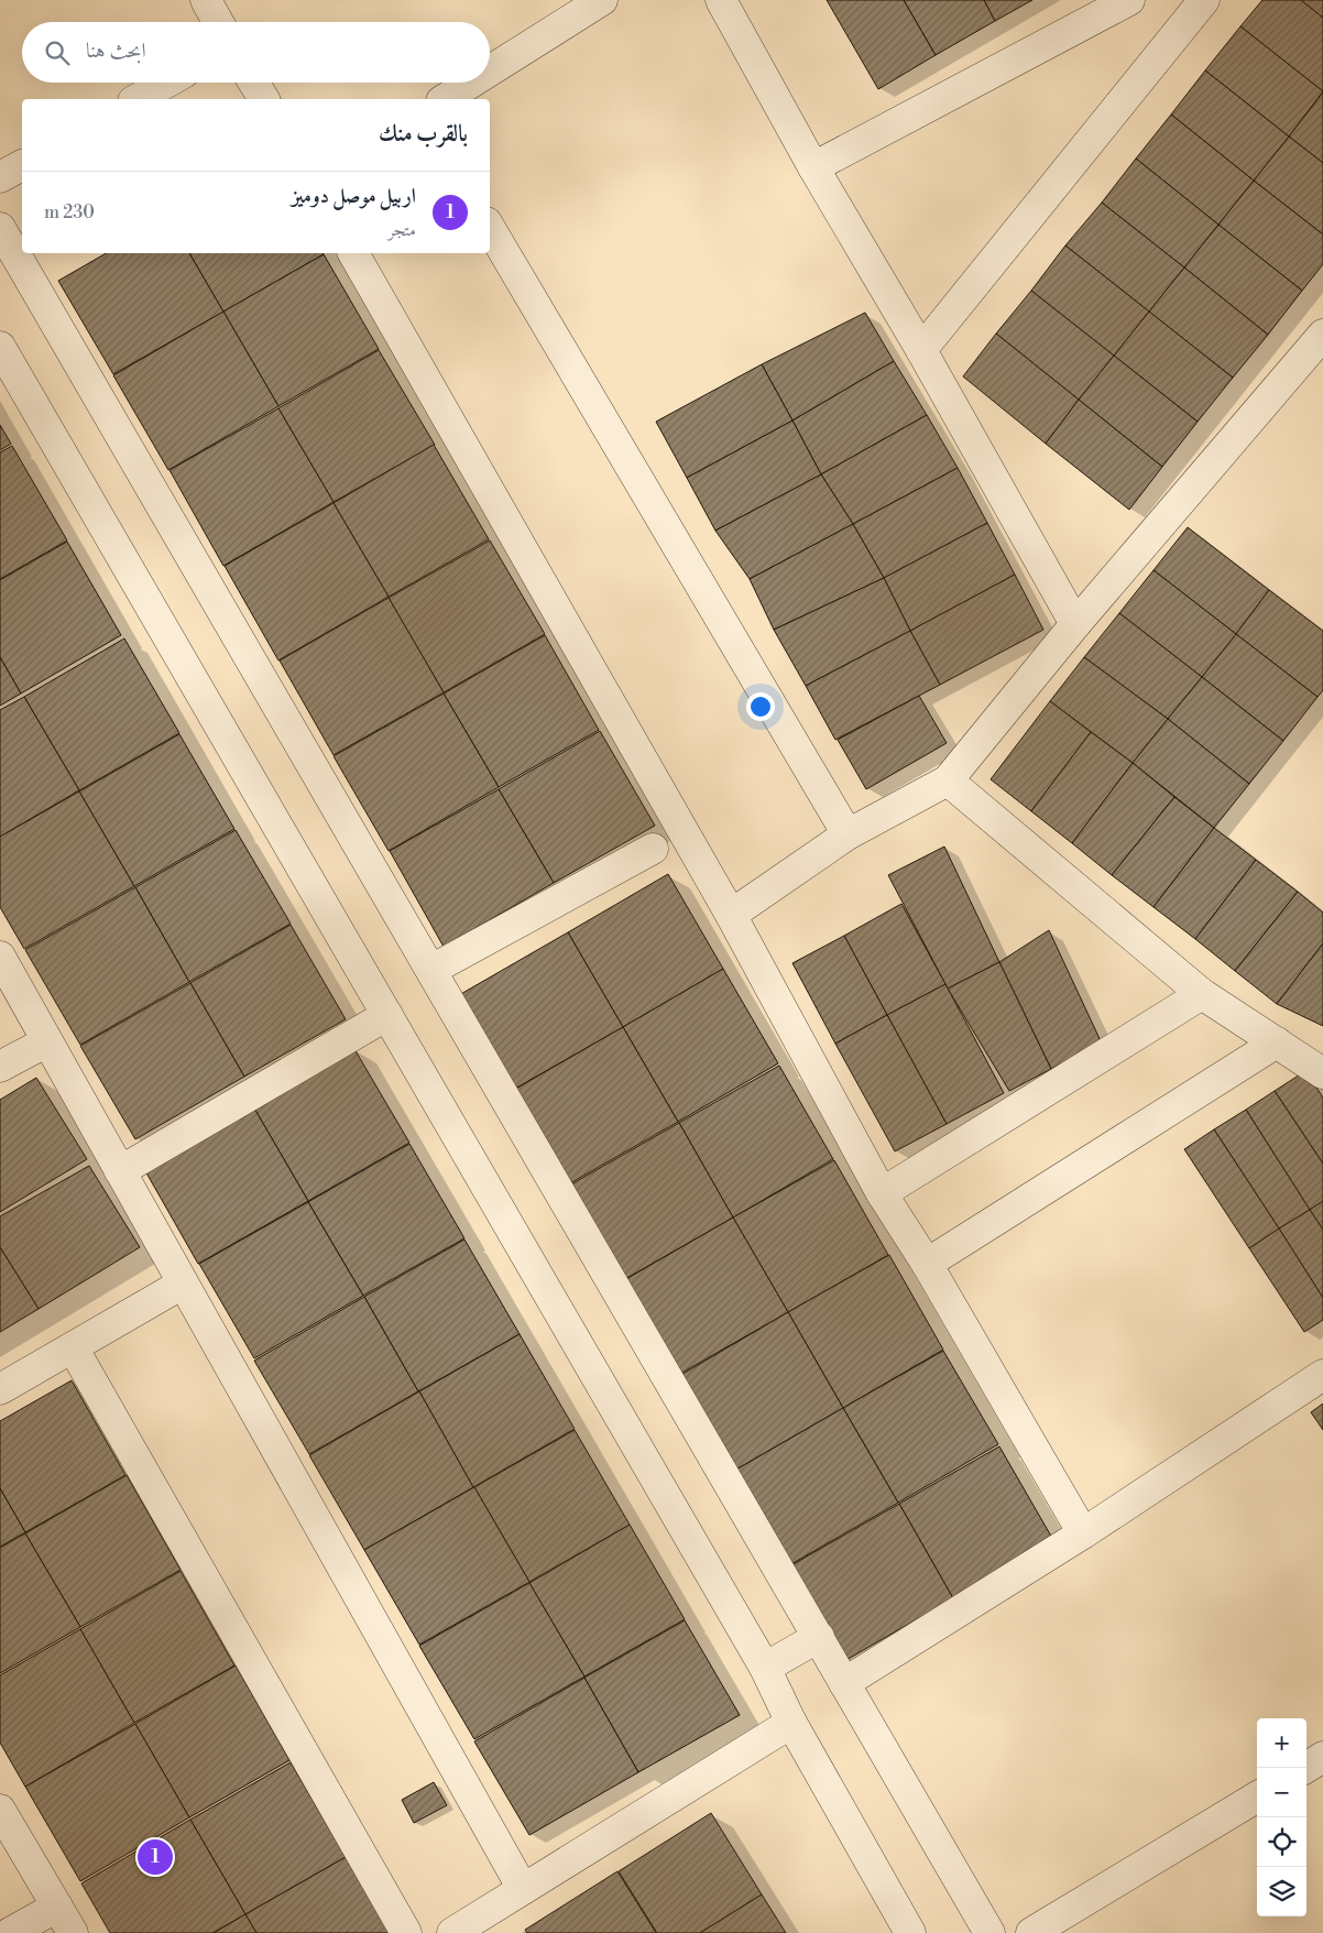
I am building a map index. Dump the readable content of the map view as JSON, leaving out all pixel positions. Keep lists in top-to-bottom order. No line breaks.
{"page":{"search":"ابحث هنا","heading":"بالقرب منك","list":[{"mark":"1","name":"اربيل موصل دوميز","note":"متجر","value":"230 m"}],"map_buttons":["+","−"],"pins":"1"}}
